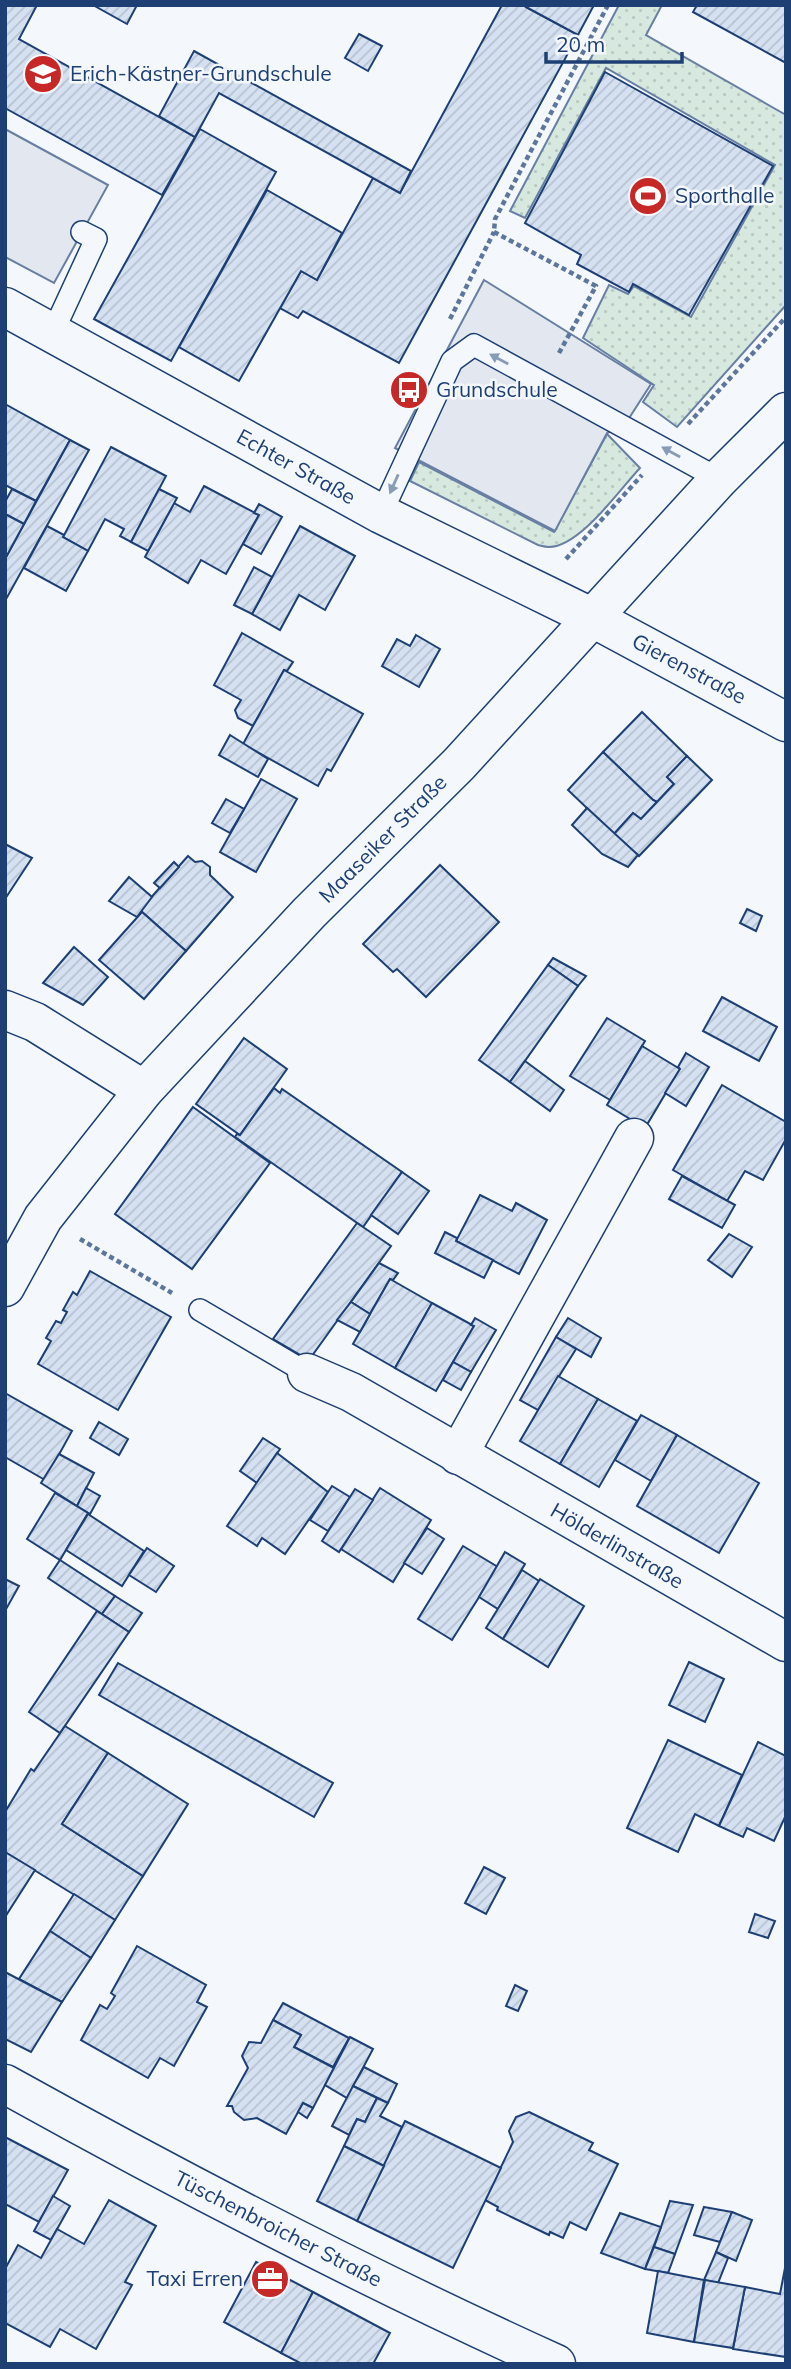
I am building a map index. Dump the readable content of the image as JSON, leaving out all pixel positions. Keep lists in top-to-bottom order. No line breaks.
{"streets":{"street":["Echter Straße","Gierenstraße","Maaseiker Straße","Hölderlinstraße","Tüschenbroicher Straße"]},"crossings":[["Echter Straße","Gierenstraße"],["Echter Straße","Maaseiker Straße"],["Gierenstraße","Maaseiker Straße"]],"places":{"school or university":["Erich-Kästner-Grundschule"],"sports":["Sporthalle"],"bus stop":["Grundschule"],"office":["Taxi Erren"]},"scale_bar":"20 m"}
